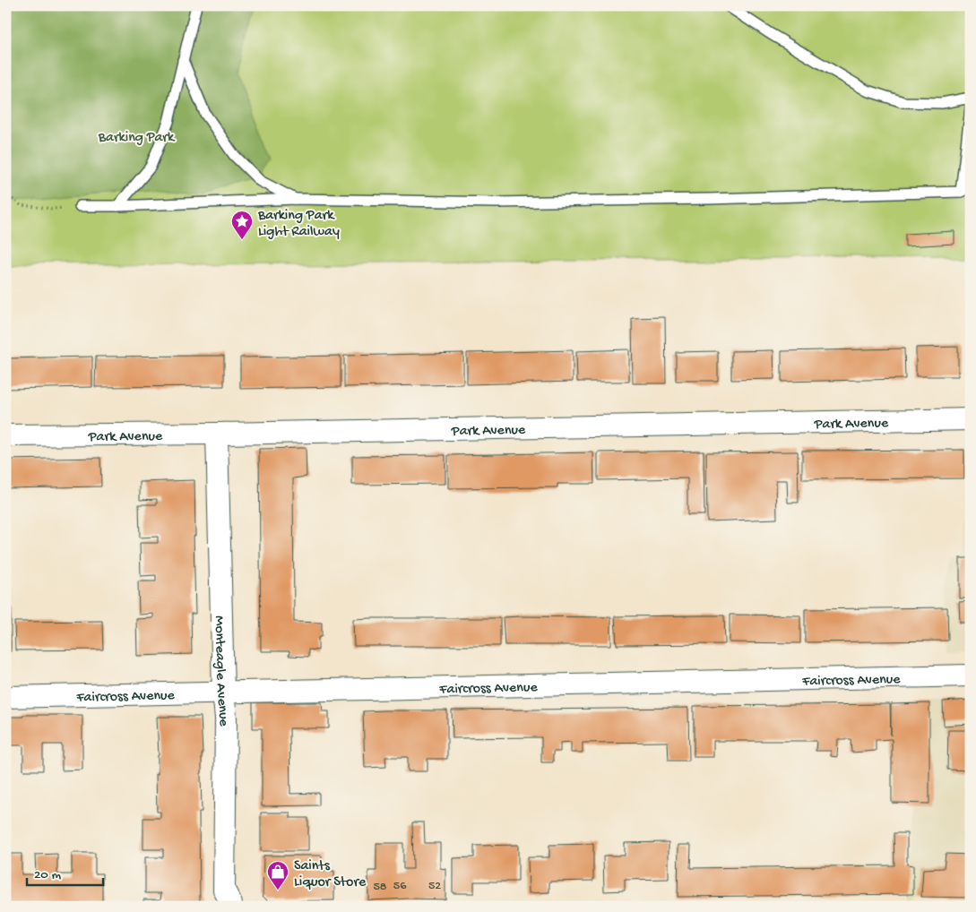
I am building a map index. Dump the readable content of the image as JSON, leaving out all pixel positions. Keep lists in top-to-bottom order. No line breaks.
{"streets":{"street":["Park Avenue","Monteagle Avenue","Faircross Avenue"]},"crossings":[["Park Avenue","Monteagle Avenue"],["Monteagle Avenue","Faircross Avenue"]],"parks":["Barking Park"],"places":{"place":["Barking Park Light Railway"],"shop":["Saints Liquor Store"]},"house_numbers":["56","52","58"],"scale_bar":"20 m"}
